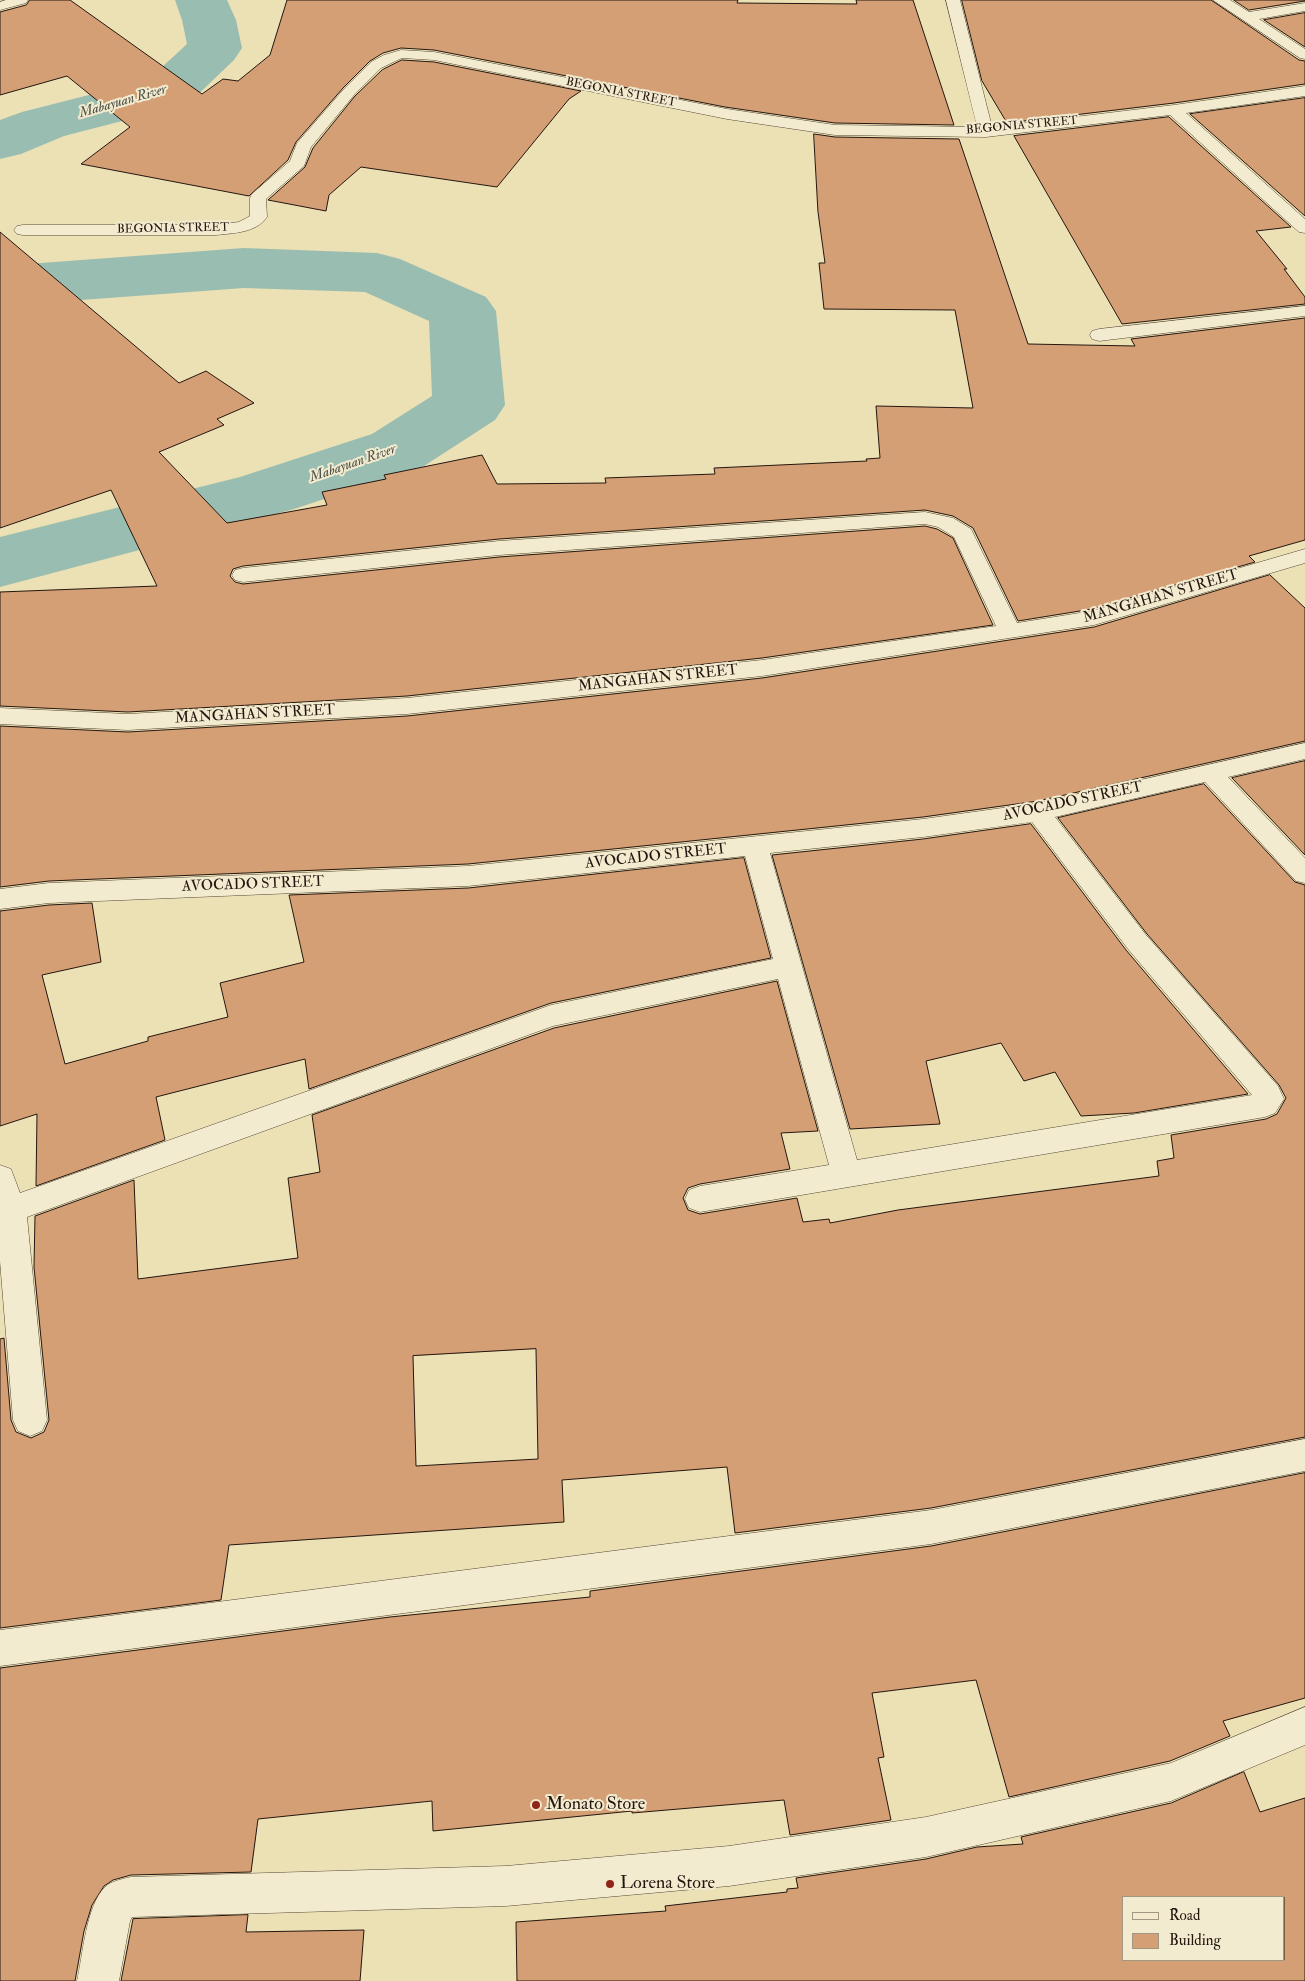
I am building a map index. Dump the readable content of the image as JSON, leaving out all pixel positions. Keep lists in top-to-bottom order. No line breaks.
{"streets":{"street":["BEGONIA STREET","MANGAHAN STREET","AVOCADO STREET"]},"water":["Mabayuan River"],"places":["Monato Store","Lorena Store"],"legend":["Road","Building"]}
